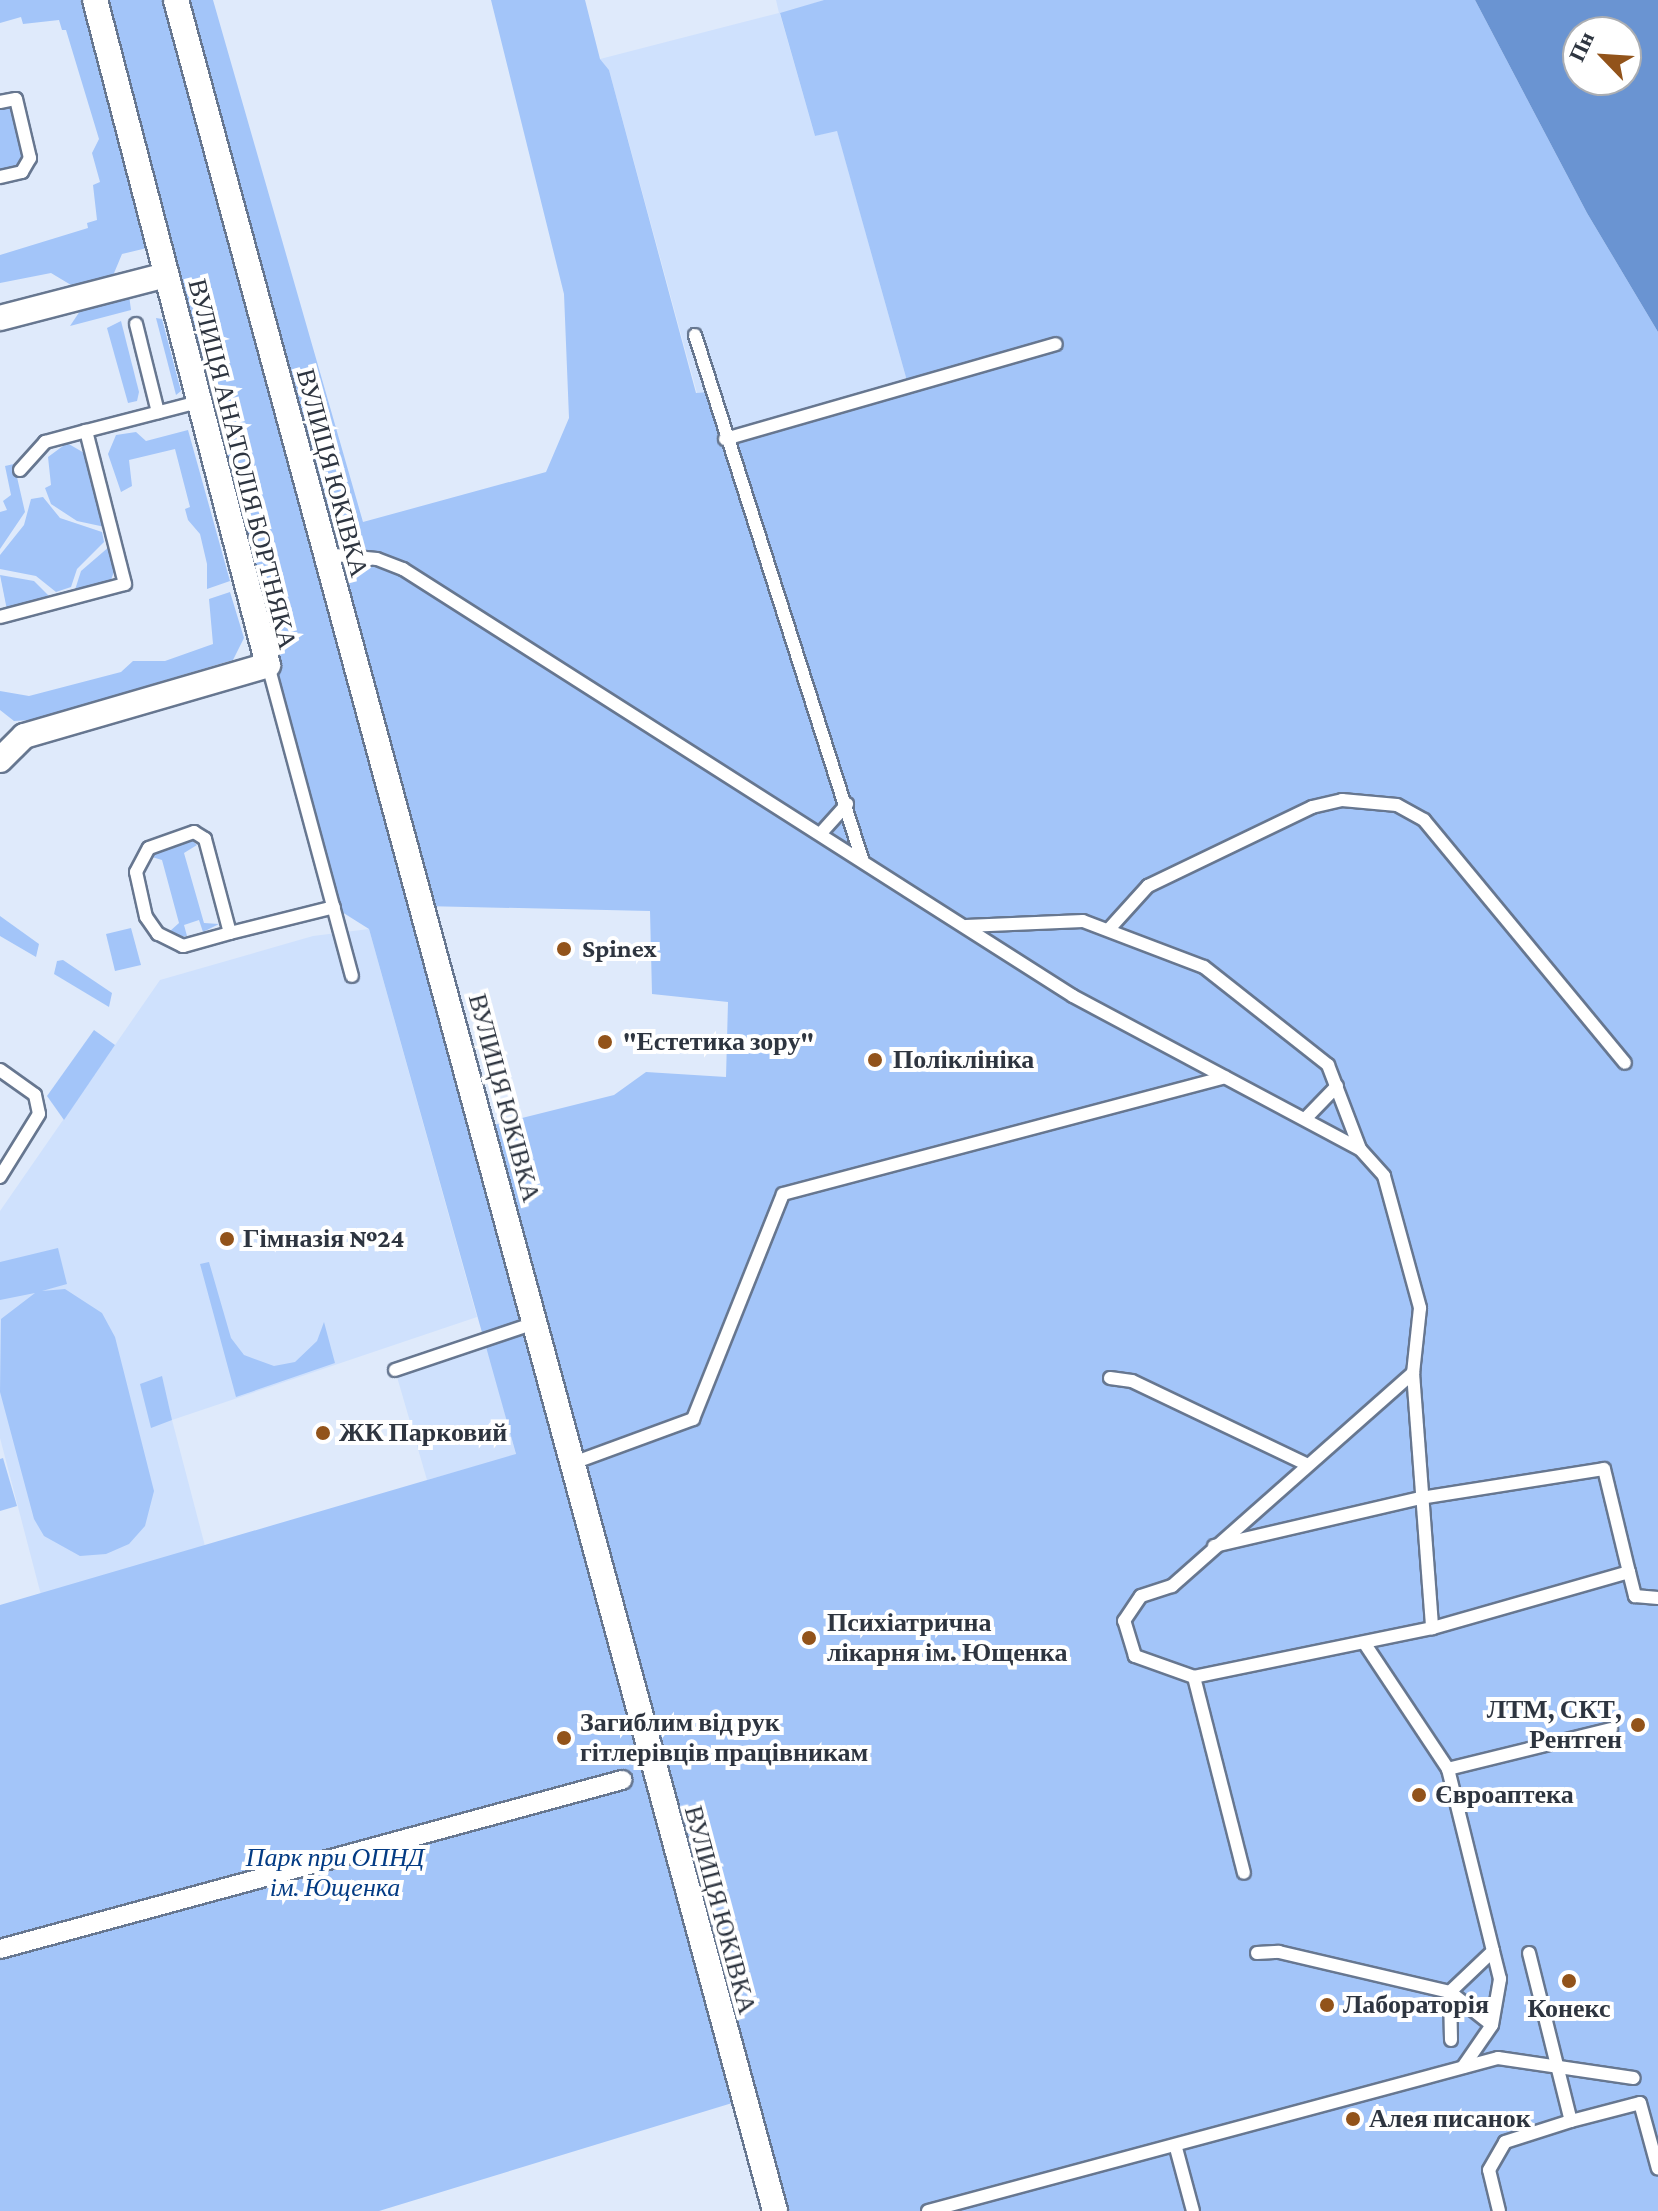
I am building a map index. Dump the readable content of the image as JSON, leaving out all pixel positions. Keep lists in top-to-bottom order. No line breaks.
{"streets":{"street":["ВУЛИЦЯ АНАТОЛІЯ БОРТНЯКА","ВУЛИЦЯ ЮКІВКА"]},"parks":["Парк при ОПНД ім. Ющенка"],"places":["Spinex","\"Естетика зору\"","Поліклініка","Гімназія №24","ЖК Парковий","Психіатрична лікарня ім. Ющенка","ЛТМ, СКТ, Рентген","Загиблим від рук гітлерівців працівникам","Євроаптека","Конекс","Лабораторія","Алея писанок"],"north":"top left"}
